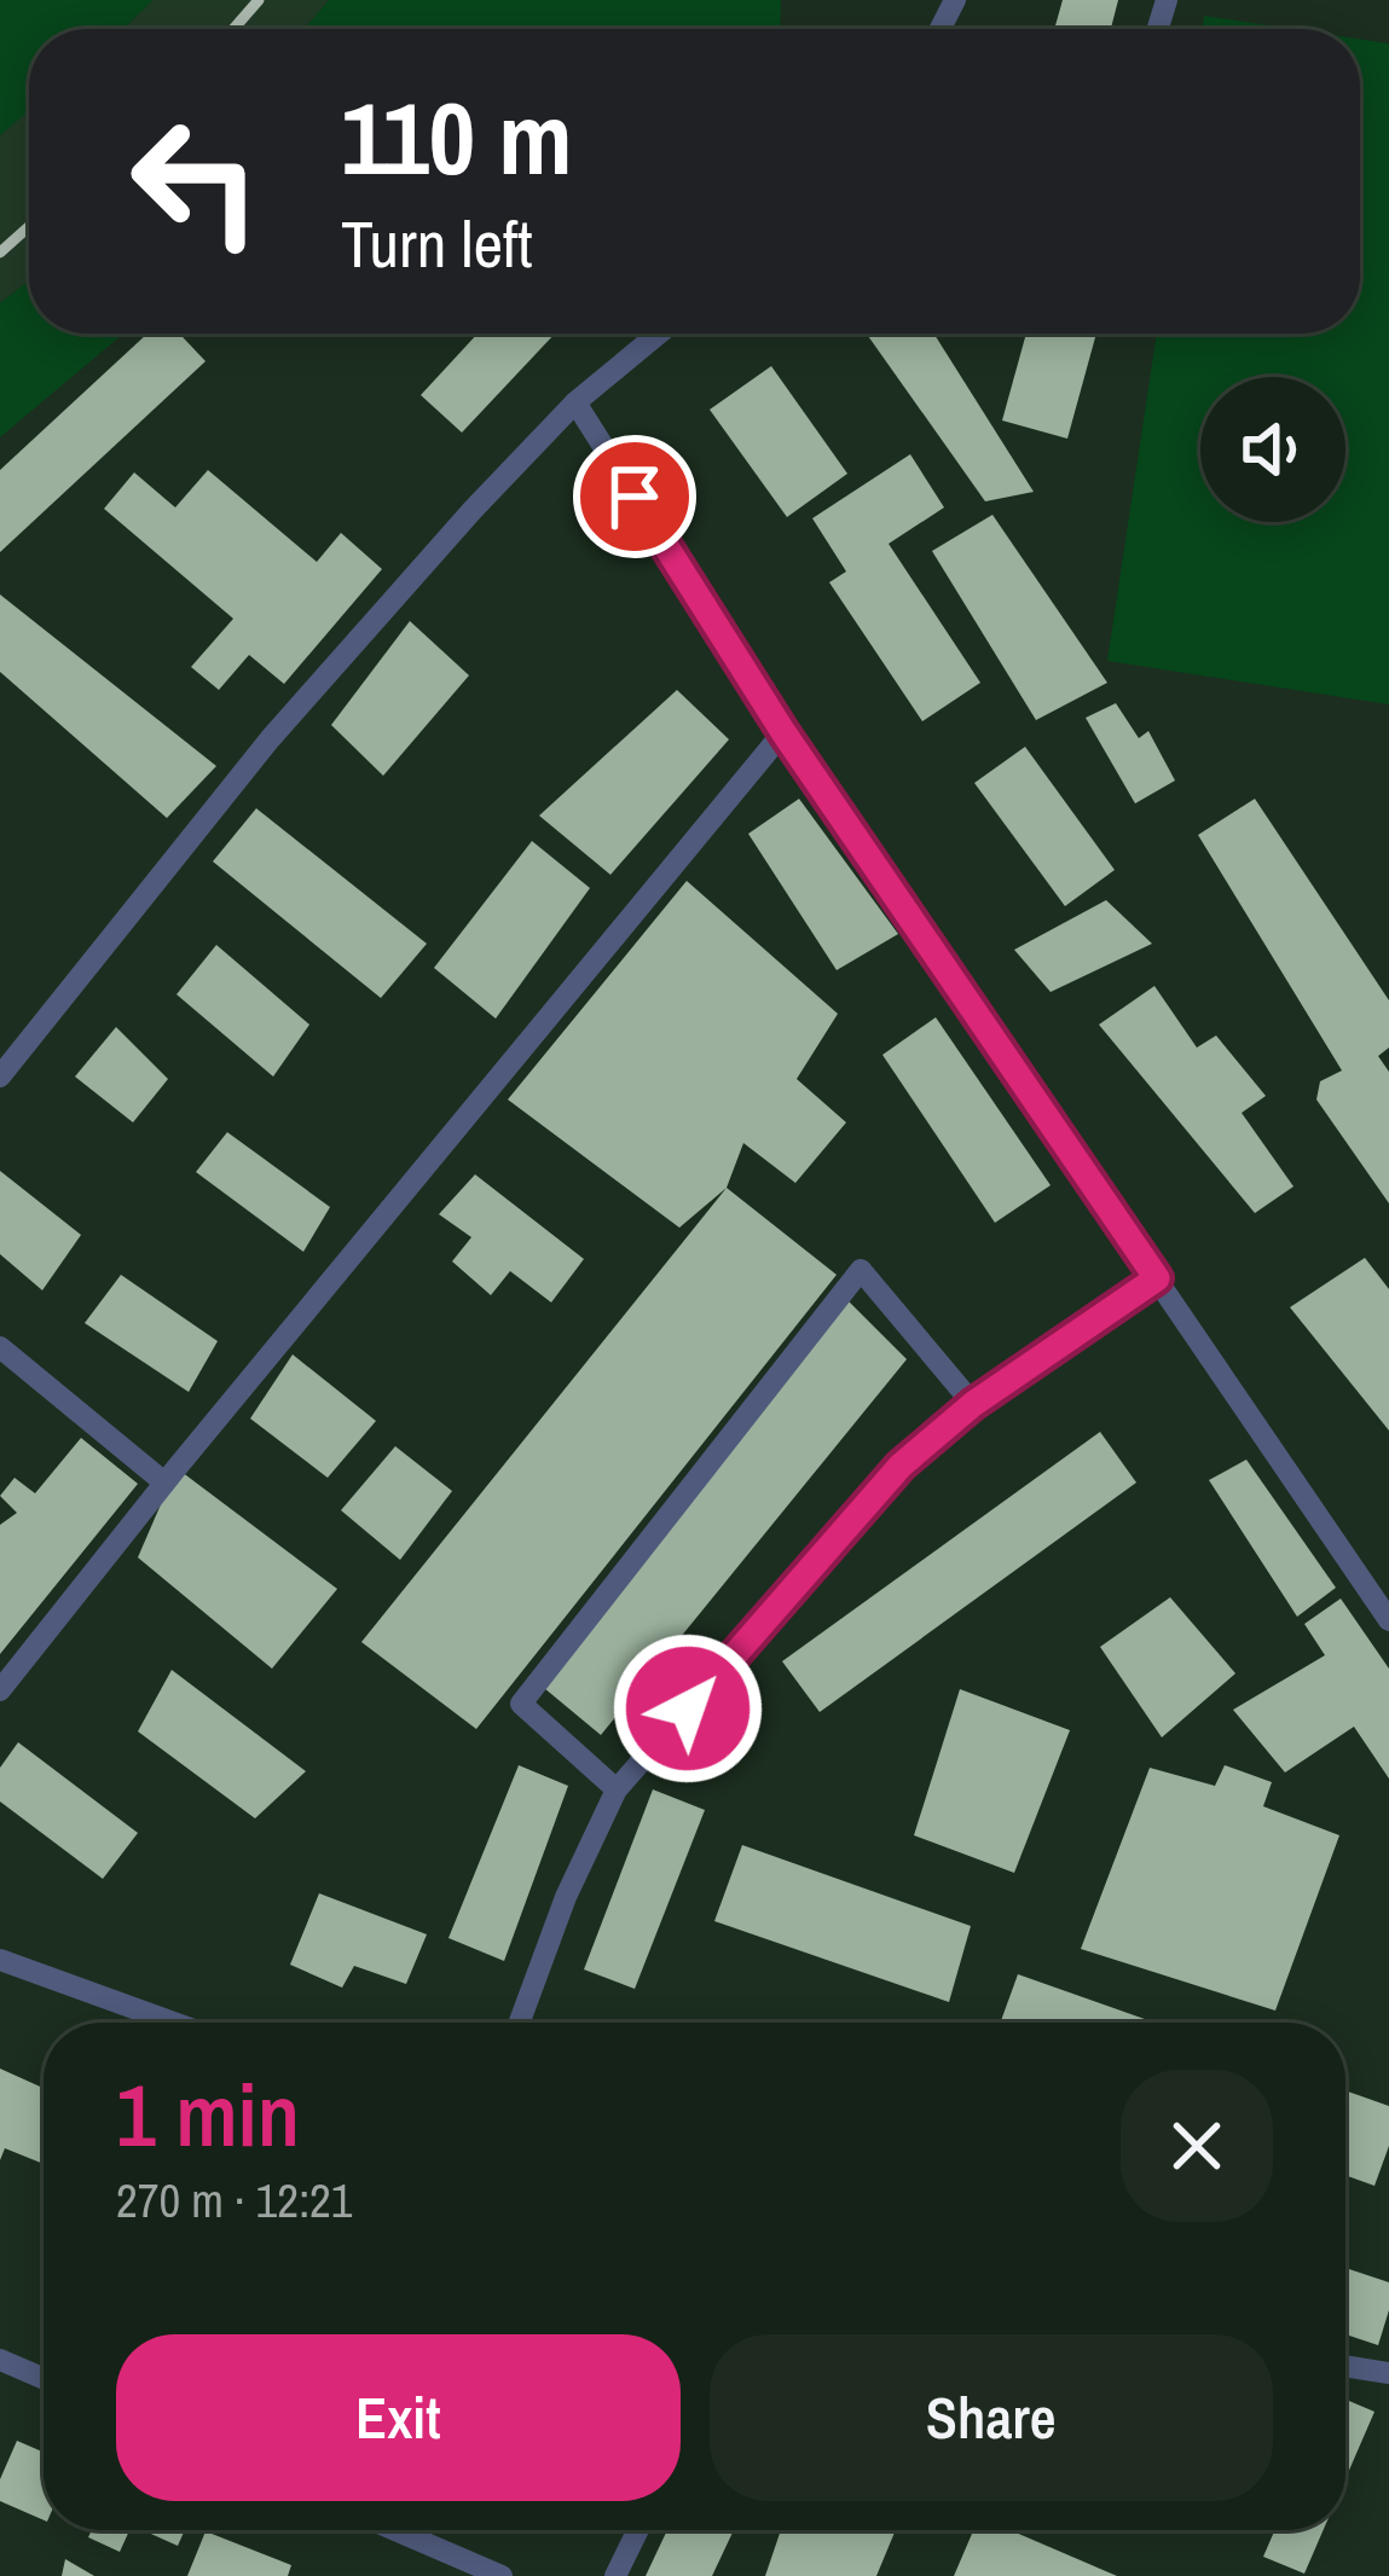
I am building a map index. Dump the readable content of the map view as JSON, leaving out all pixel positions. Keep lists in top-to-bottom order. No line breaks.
{"page":{"turn":["110 m","Turn left"],"heading":["1 min","270 m · 12:21"],"buttons":["Exit","Share"]}}
